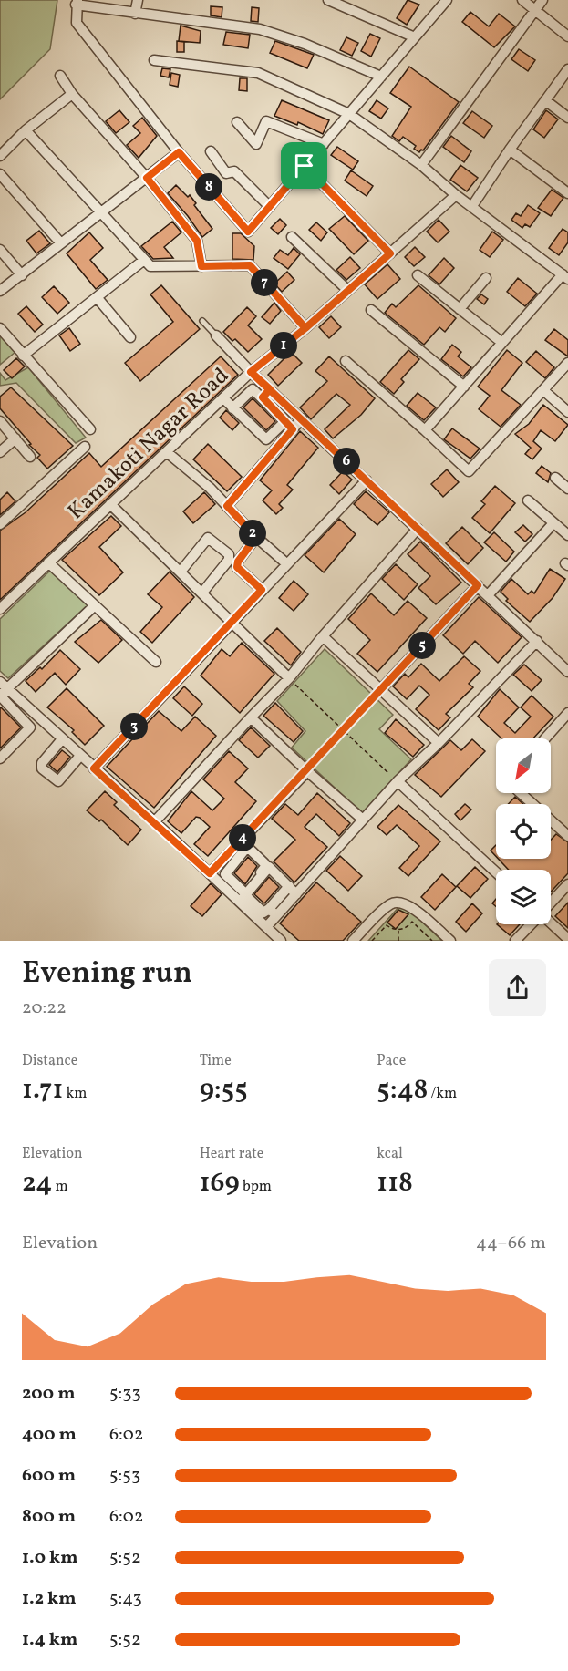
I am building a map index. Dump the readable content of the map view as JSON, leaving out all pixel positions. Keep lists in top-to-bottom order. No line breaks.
{"streets":{"street":["Kamakoti Nagar Road"]},"north":"bottom left","page":{"pins":["8","7","1","6","2","5","3","4"],"heading":["Evening run","20:22"],"stats":[["Distance","1.71 km"],["Time","9:55"],["Pace","5:48 /km"],["Elevation","24 m"],["Heart rate","169 bpm"],["kcal","118"]],"chart":["Elevation","44–66 m"],"list":[{"name":"200 m","note":"5:33"},{"name":"400 m","note":"6:02"},{"name":"600 m","note":"5:53"},{"name":"800 m","note":"6:02"},{"name":"1.0 km","note":"5:52"},{"name":"1.2 km","note":"5:43"},{"name":"1.4 km","note":"5:52"}]}}
